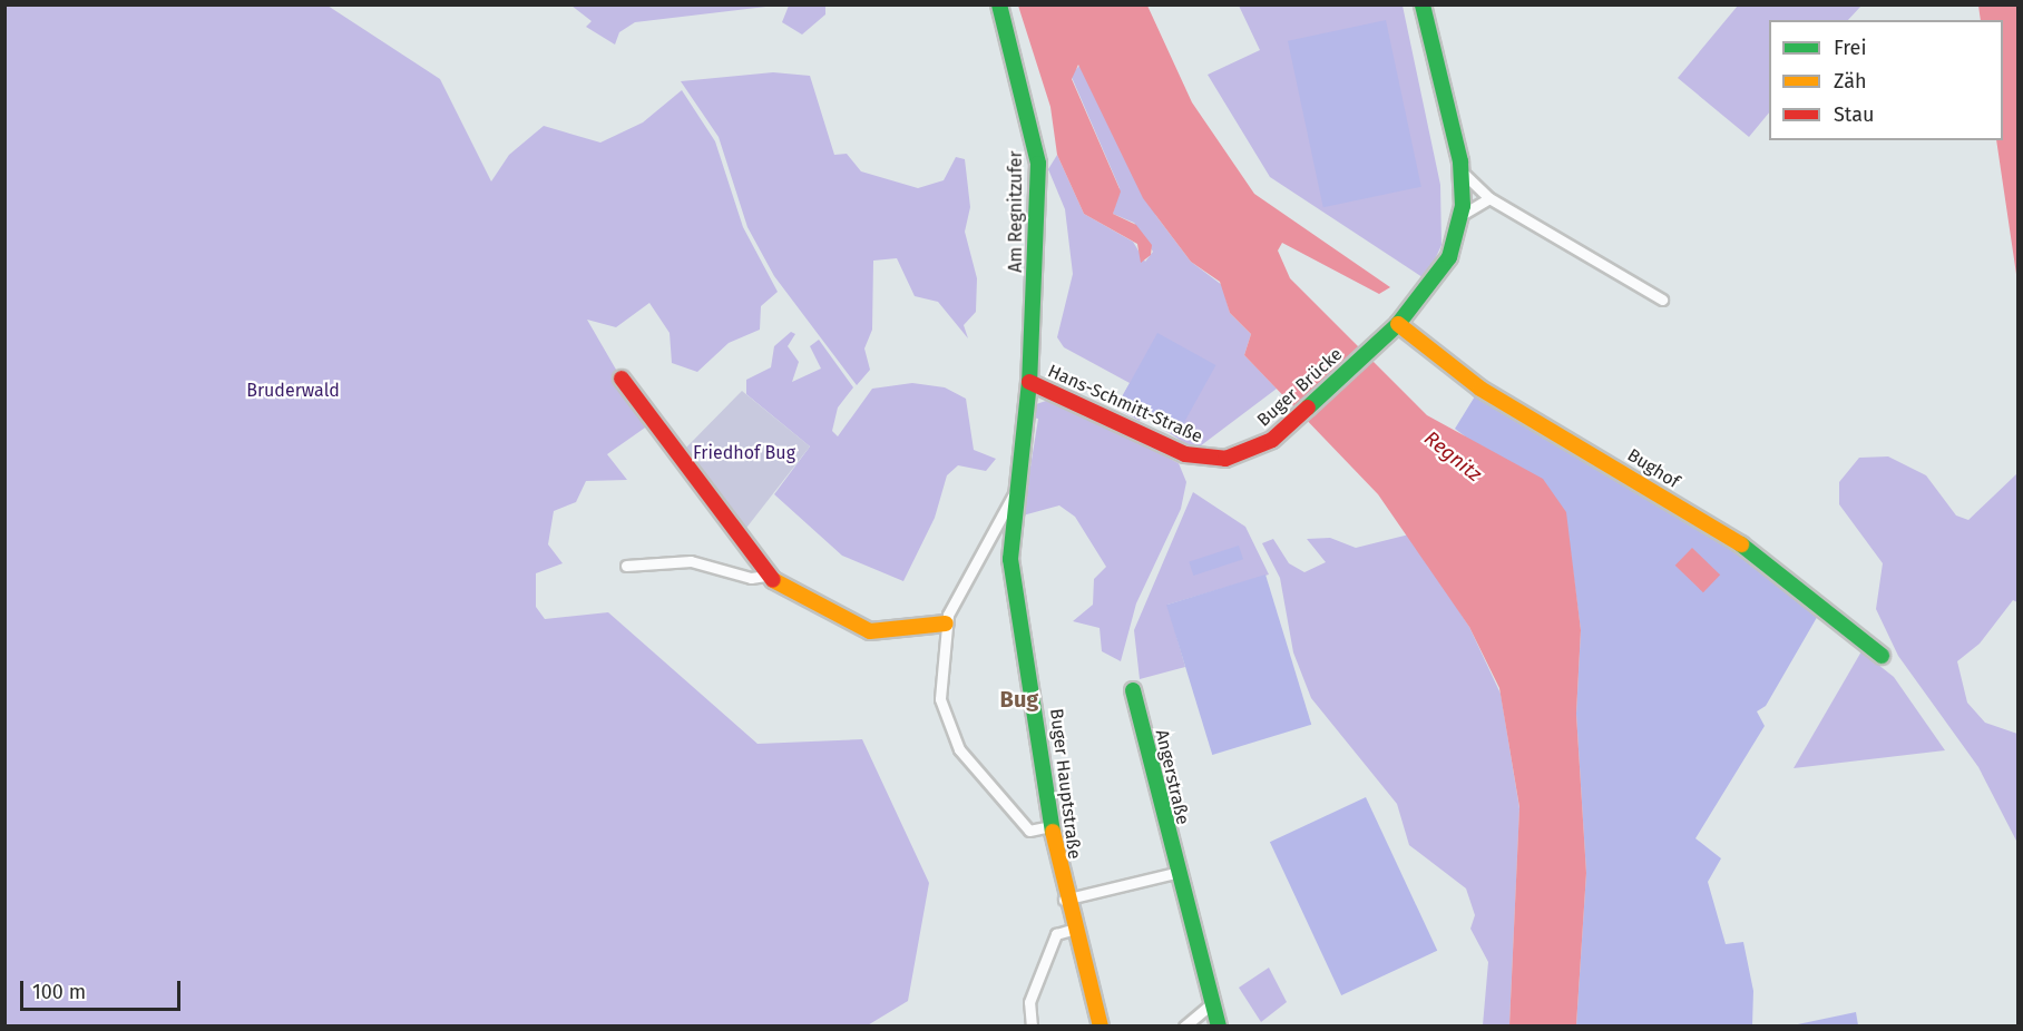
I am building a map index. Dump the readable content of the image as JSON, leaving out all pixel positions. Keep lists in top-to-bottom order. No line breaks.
{"streets":{"street":["Am Regnitzufer","Buger Brücke","Hans-Schmitt-Straße","Bughof","Angerstraße","Buger Hauptstraße"]},"crossings":[["Am Regnitzufer","Hans-Schmitt-Straße"],["Am Regnitzufer","Buger Hauptstraße"],["Buger Brücke","Hans-Schmitt-Straße"],["Buger Brücke","Bughof"],["Hans-Schmitt-Straße","Buger Hauptstraße"]],"districts":["Bug"],"water":["Regnitz"],"parks":["Bruderwald","Friedhof Bug"],"legend":["Frei","Zäh","Stau"],"scale_bar":"100 m"}
